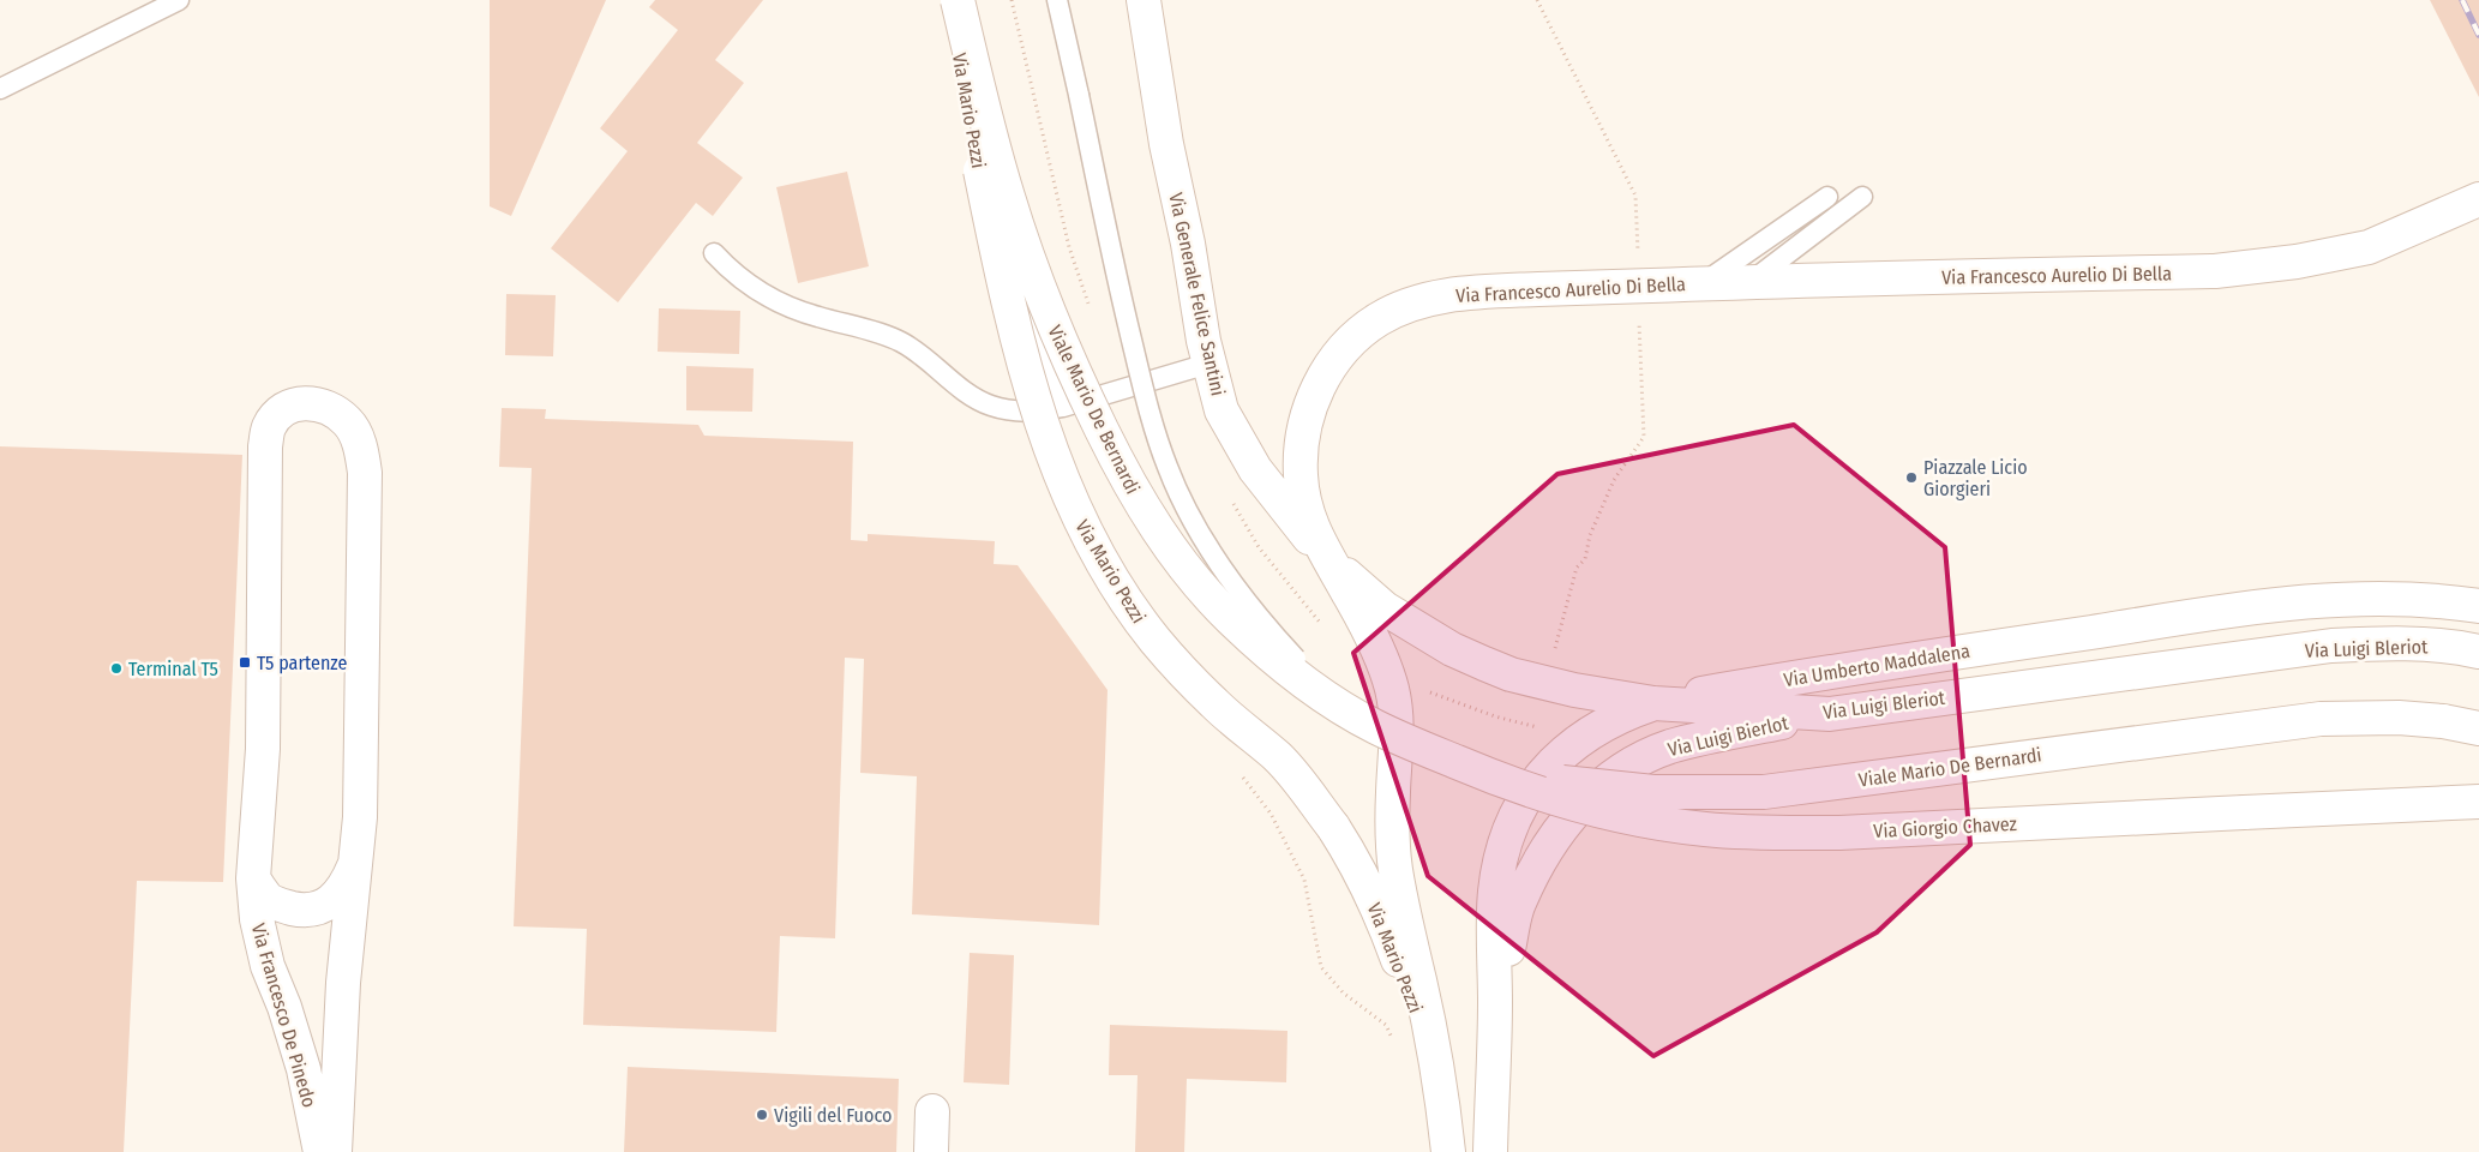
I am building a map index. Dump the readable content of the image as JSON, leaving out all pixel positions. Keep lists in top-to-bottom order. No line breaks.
{"streets":{"street":["Via Mario Pezzi","Via Francesco Aurelio Di Bella","Via Generale Felice Santini","Viale Mario De Bernardi","Via Luigi Bleriot","Via Umberto Maddalena","Via Luigi Bierlot","Via Giorgio Chavez","Via Francesco De Pinedo"]},"crossings":[["Via Mario Pezzi","Via Francesco Aurelio Di Bella"],["Via Francesco Aurelio Di Bella","Via Generale Felice Santini"],["Via Francesco Aurelio Di Bella","Via Luigi Bleriot"],["Via Generale Felice Santini","Via Luigi Bleriot"],["Viale Mario De Bernardi","Via Giorgio Chavez"],["Via Luigi Bleriot","Via Umberto Maddalena"],["Via Luigi Bleriot","Via Luigi Bierlot"],["Via Umberto Maddalena","Via Luigi Bierlot"]],"places":{"other":["Piazzale Licio Giorgieri","Terminal T5","Vigili del Fuoco"],"transit":["T5 partenze"]}}
